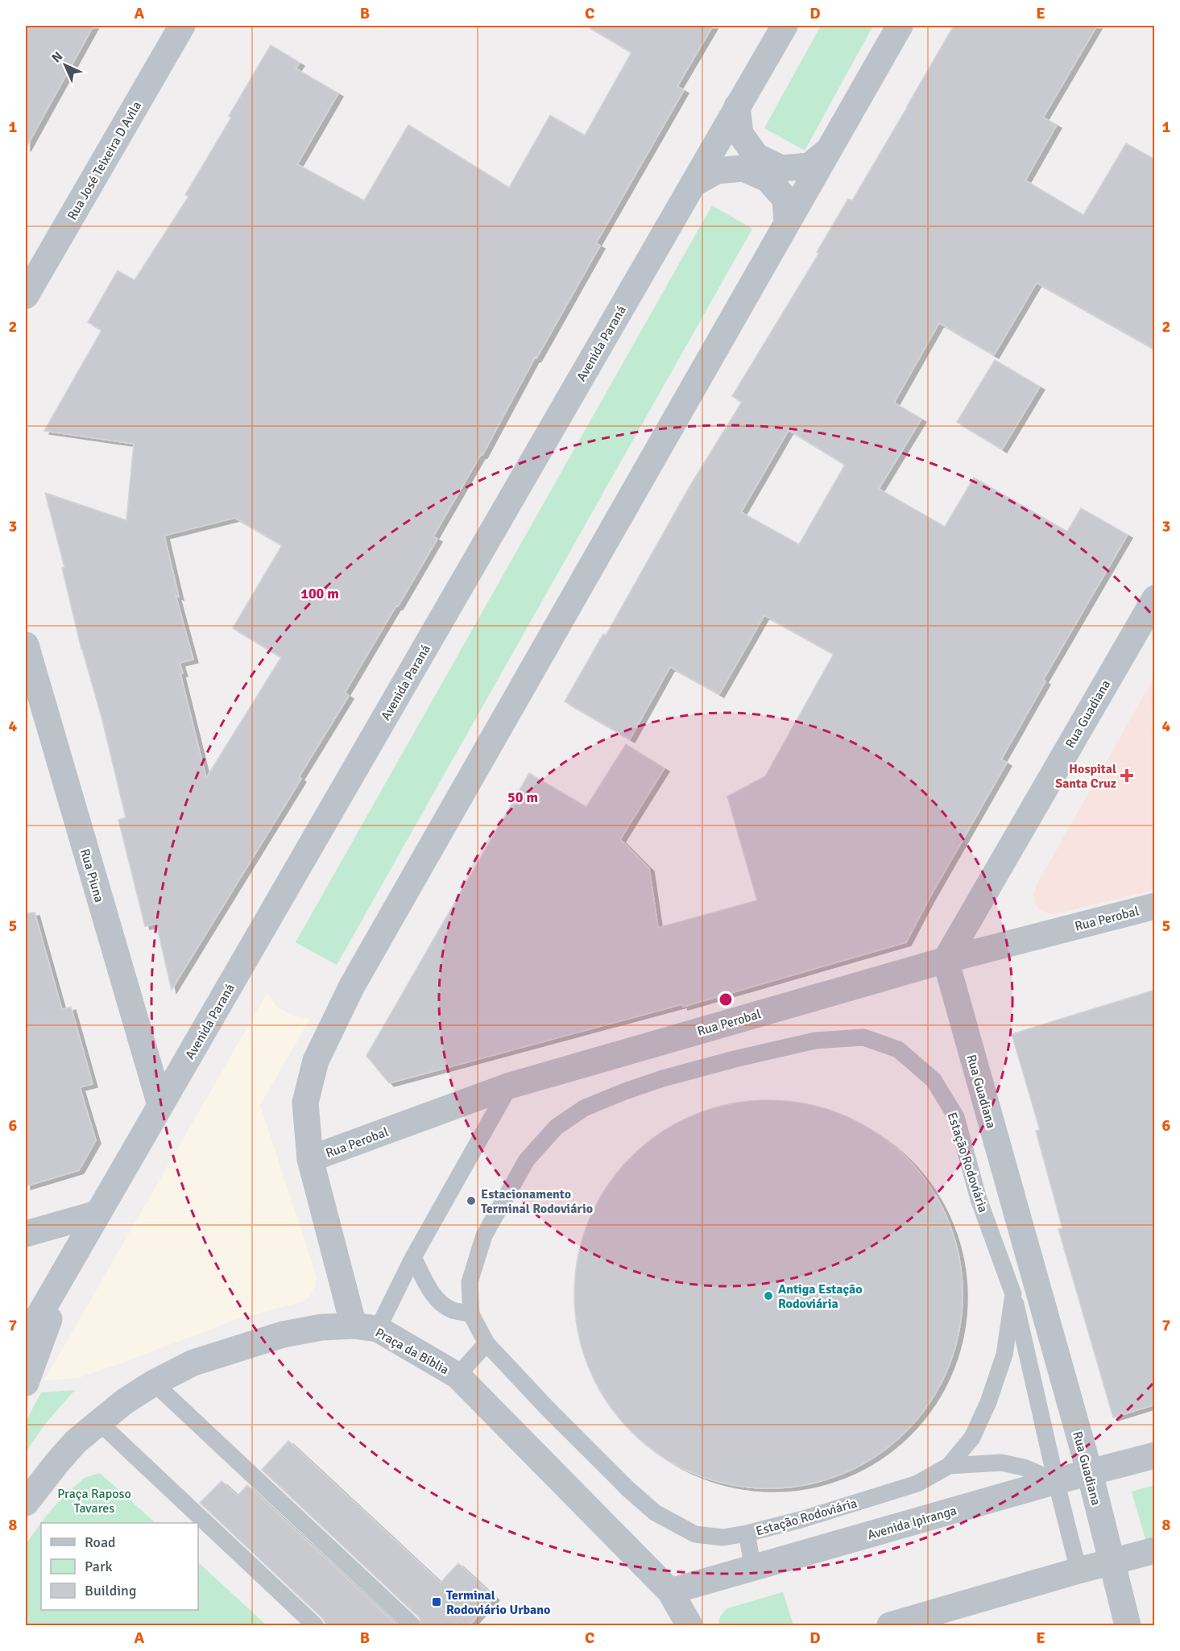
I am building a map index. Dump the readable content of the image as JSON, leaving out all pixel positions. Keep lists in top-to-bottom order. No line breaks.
{"streets":{"street":["Rua José Teixeira D Avila","Avenida Paraná","Rua Guadiana","Rua Piuna","Rua Perobal","Praça da Bíblia","Avenida Ipiranga"],"lane":["Estação Rodoviária"]},"crossings":[["Avenida Paraná","Rua Piuna"],["Rua Guadiana","Rua Perobal"],["Rua Guadiana","Avenida Ipiranga"],["Praça da Bíblia","Avenida Ipiranga"]],"parks":["Praça Raposo Tavares"],"places":{"health":["Hospital Santa Cruz"],"other":["Estacionamento Terminal Rodoviário","Antiga Estação Rodoviária"],"transit":["Terminal Rodoviário Urbano"]},"legend":["Road","Park","Building"],"north":"top left","grid":{"columns":["A","B","C","D","E"],"rows":["1","2","3","4","5","6","7","8"]},"rings":["100 m","50 m"]}
